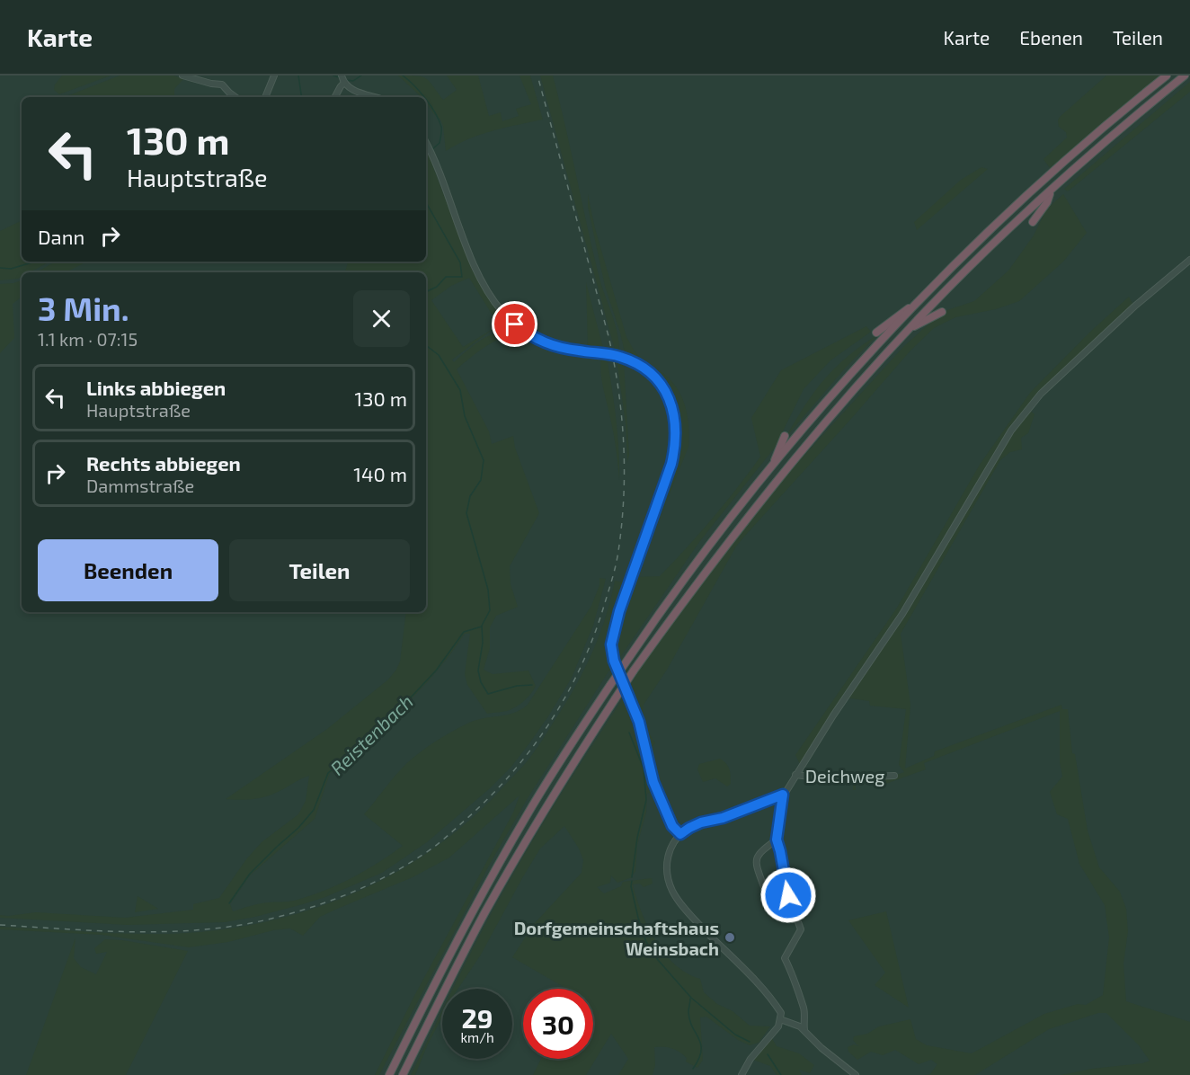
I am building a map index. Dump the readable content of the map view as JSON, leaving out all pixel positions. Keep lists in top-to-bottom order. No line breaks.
{"streets":{"street":["Deichweg"]},"water":["Reistenbach"],"places":["Dorfgemeinschaftshaus Weinsbach"],"page":{"header":"Karte","nav":["Karte","Ebenen","Teilen"],"turn":["130 m","Hauptstraße"],"then":"Dann","heading":["3 Min.","1.1 km · 07:15"],"list":[{"name":"Links abbiegen","note":"Hauptstraße","value":"130 m"},{"name":"Rechts abbiegen","note":"Dammstraße","value":"140 m"}],"buttons":["Beenden","Teilen"],"speed":"29 km/h","limit":"30"}}
